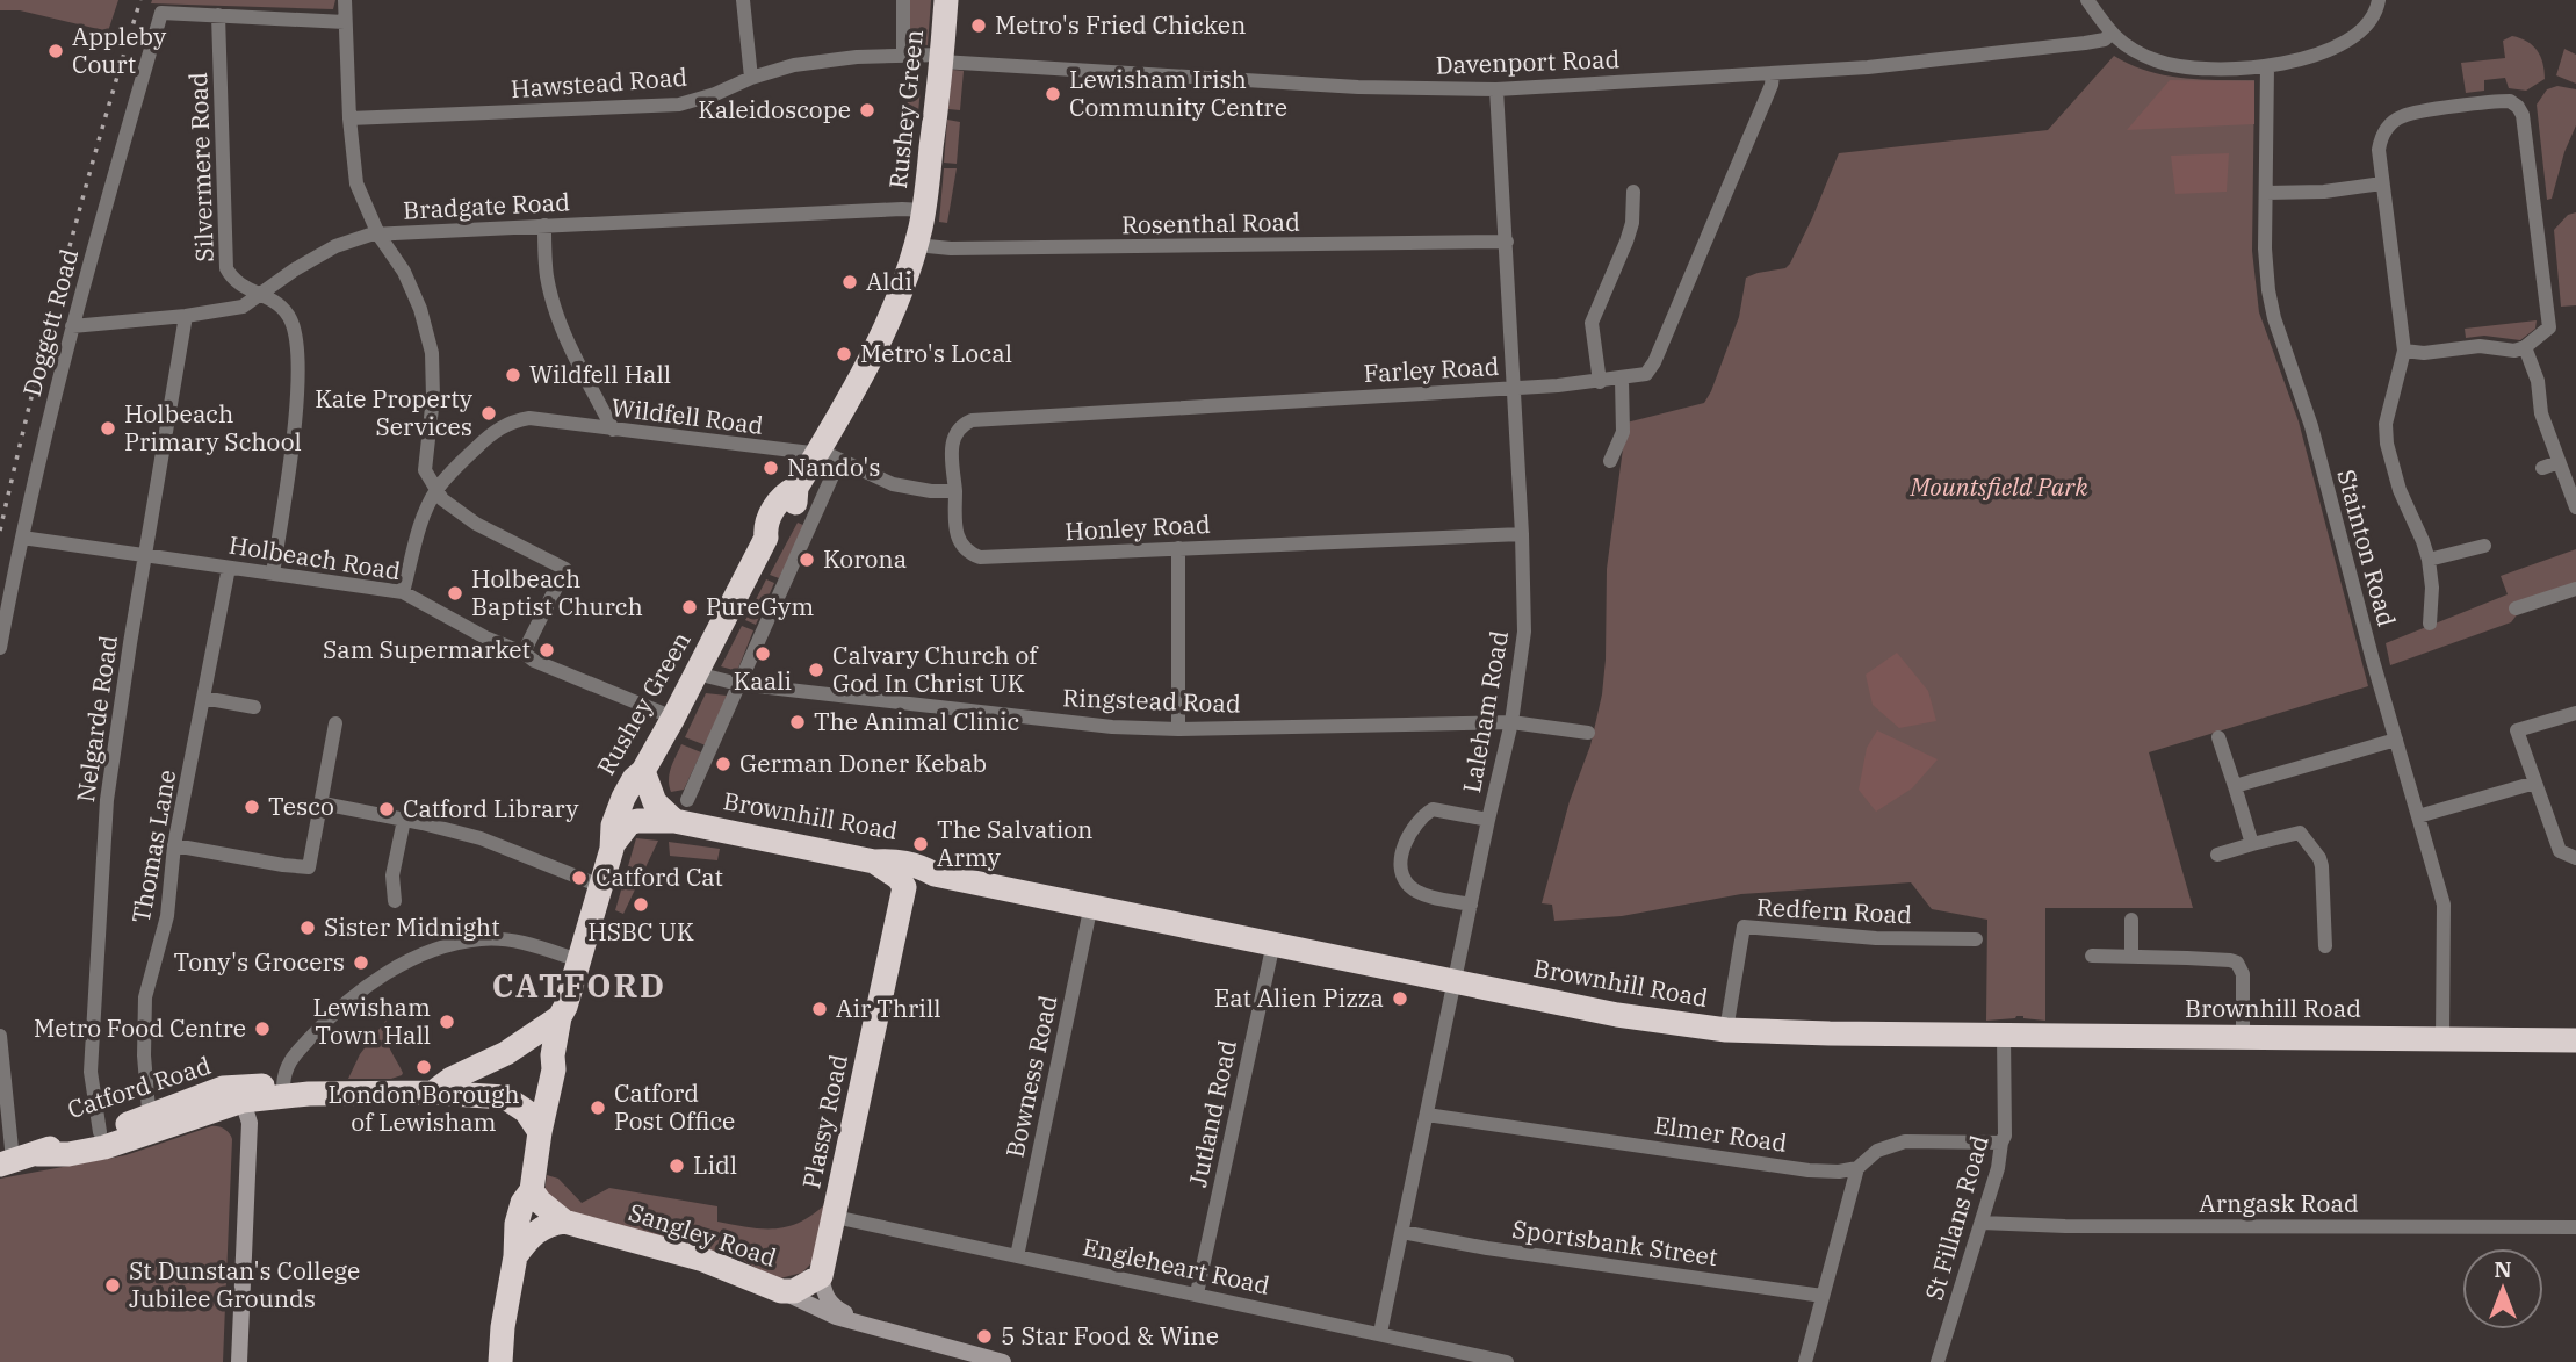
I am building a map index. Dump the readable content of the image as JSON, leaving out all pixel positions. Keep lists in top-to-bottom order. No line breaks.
{"streets":{"highway":["Rushey Green","Brownhill Road","Catford Road","Plassy Road","Sangley Road"],"street":["Davenport Road","Hawstead Road","Silvermere Road","Bradgate Road","Rosenthal Road","Doggett Road","Farley Road","Wildfell Road","Honley Road","Stainton Road","Holbeach Road","Ringstead Road","Laleham Road","Nelgarde Road","Thomas Lane","Redfern Road","Bowness Road","Jutland Road","Elmer Road","Arngask Road","St Fillans Road","Sportsbank Street","Engleheart Road"]},"crossings":[["Davenport Road","Hawstead Road"],["Davenport Road","Rushey Green"],["Davenport Road","Farley Road"],["Davenport Road","Laleham Road"],["Hawstead Road","Rushey Green"],["Rushey Green","Bradgate Road"],["Rushey Green","Rosenthal Road"],["Rushey Green","Wildfell Road"],["Rushey Green","Holbeach Road"],["Rushey Green","Ringstead Road"],["Rushey Green","Brownhill Road"],["Rushey Green","Catford Road"],["Rushey Green","Sangley Road"],["Silvermere Road","Bradgate Road"],["Silvermere Road","Doggett Road"],["Silvermere Road","Holbeach Road"],["Bradgate Road","Doggett Road"],["Bradgate Road","Nelgarde Road"],["Rosenthal Road","Laleham Road"],["Doggett Road","Holbeach Road"],["Farley Road","Honley Road"],["Farley Road","Laleham Road"],["Wildfell Road","Holbeach Road"],["Honley Road","Laleham Road"],["Stainton Road","Brownhill Road"],["Holbeach Road","Nelgarde Road"],["Holbeach Road","Thomas Lane"],["Ringstead Road","Laleham Road"],["Laleham Road","Brownhill Road"],["Laleham Road","Elmer Road"],["Laleham Road","Sportsbank Street"],["Laleham Road","Engleheart Road"],["Nelgarde Road","Catford Road"],["Brownhill Road","Redfern Road"],["Brownhill Road","Bowness Road"],["Brownhill Road","Jutland Road"],["Brownhill Road","St Fillans Road"],["Thomas Lane","Catford Road"],["Bowness Road","Engleheart Road"],["Jutland Road","Engleheart Road"],["Plassy Road","Sangley Road"],["Plassy Road","Engleheart Road"],["Arngask Road","St Fillans Road"]],"districts":["CATFORD"],"parks":["Mountsfield Park"],"places":["Metro's Fried Chicken","Appleby Court","Lewisham Irish Community Centre","Kaleidoscope","Aldi","Metro's Local","Wildfell Hall","Kate Property Services","Holbeach Primary School","Nando's","Korona","Holbeach Baptist Church","PureGym","Sam Supermarket","Kaali","Calvary Church of God In Christ UK","The Animal Clinic","German Doner Kebab","Tesco","Catford Library","The Salvation Army","Catford Cat","HSBC UK","Sister Midnight","Tony's Grocers","Eat Alien Pizza","Air Thrill","Lewisham Town Hall","Metro Food Centre","London Borough of Lewisham","Catford Post Office","Lidl","St Dunstan's College Jubilee Grounds","5 Star Food & Wine"],"north":"top"}
